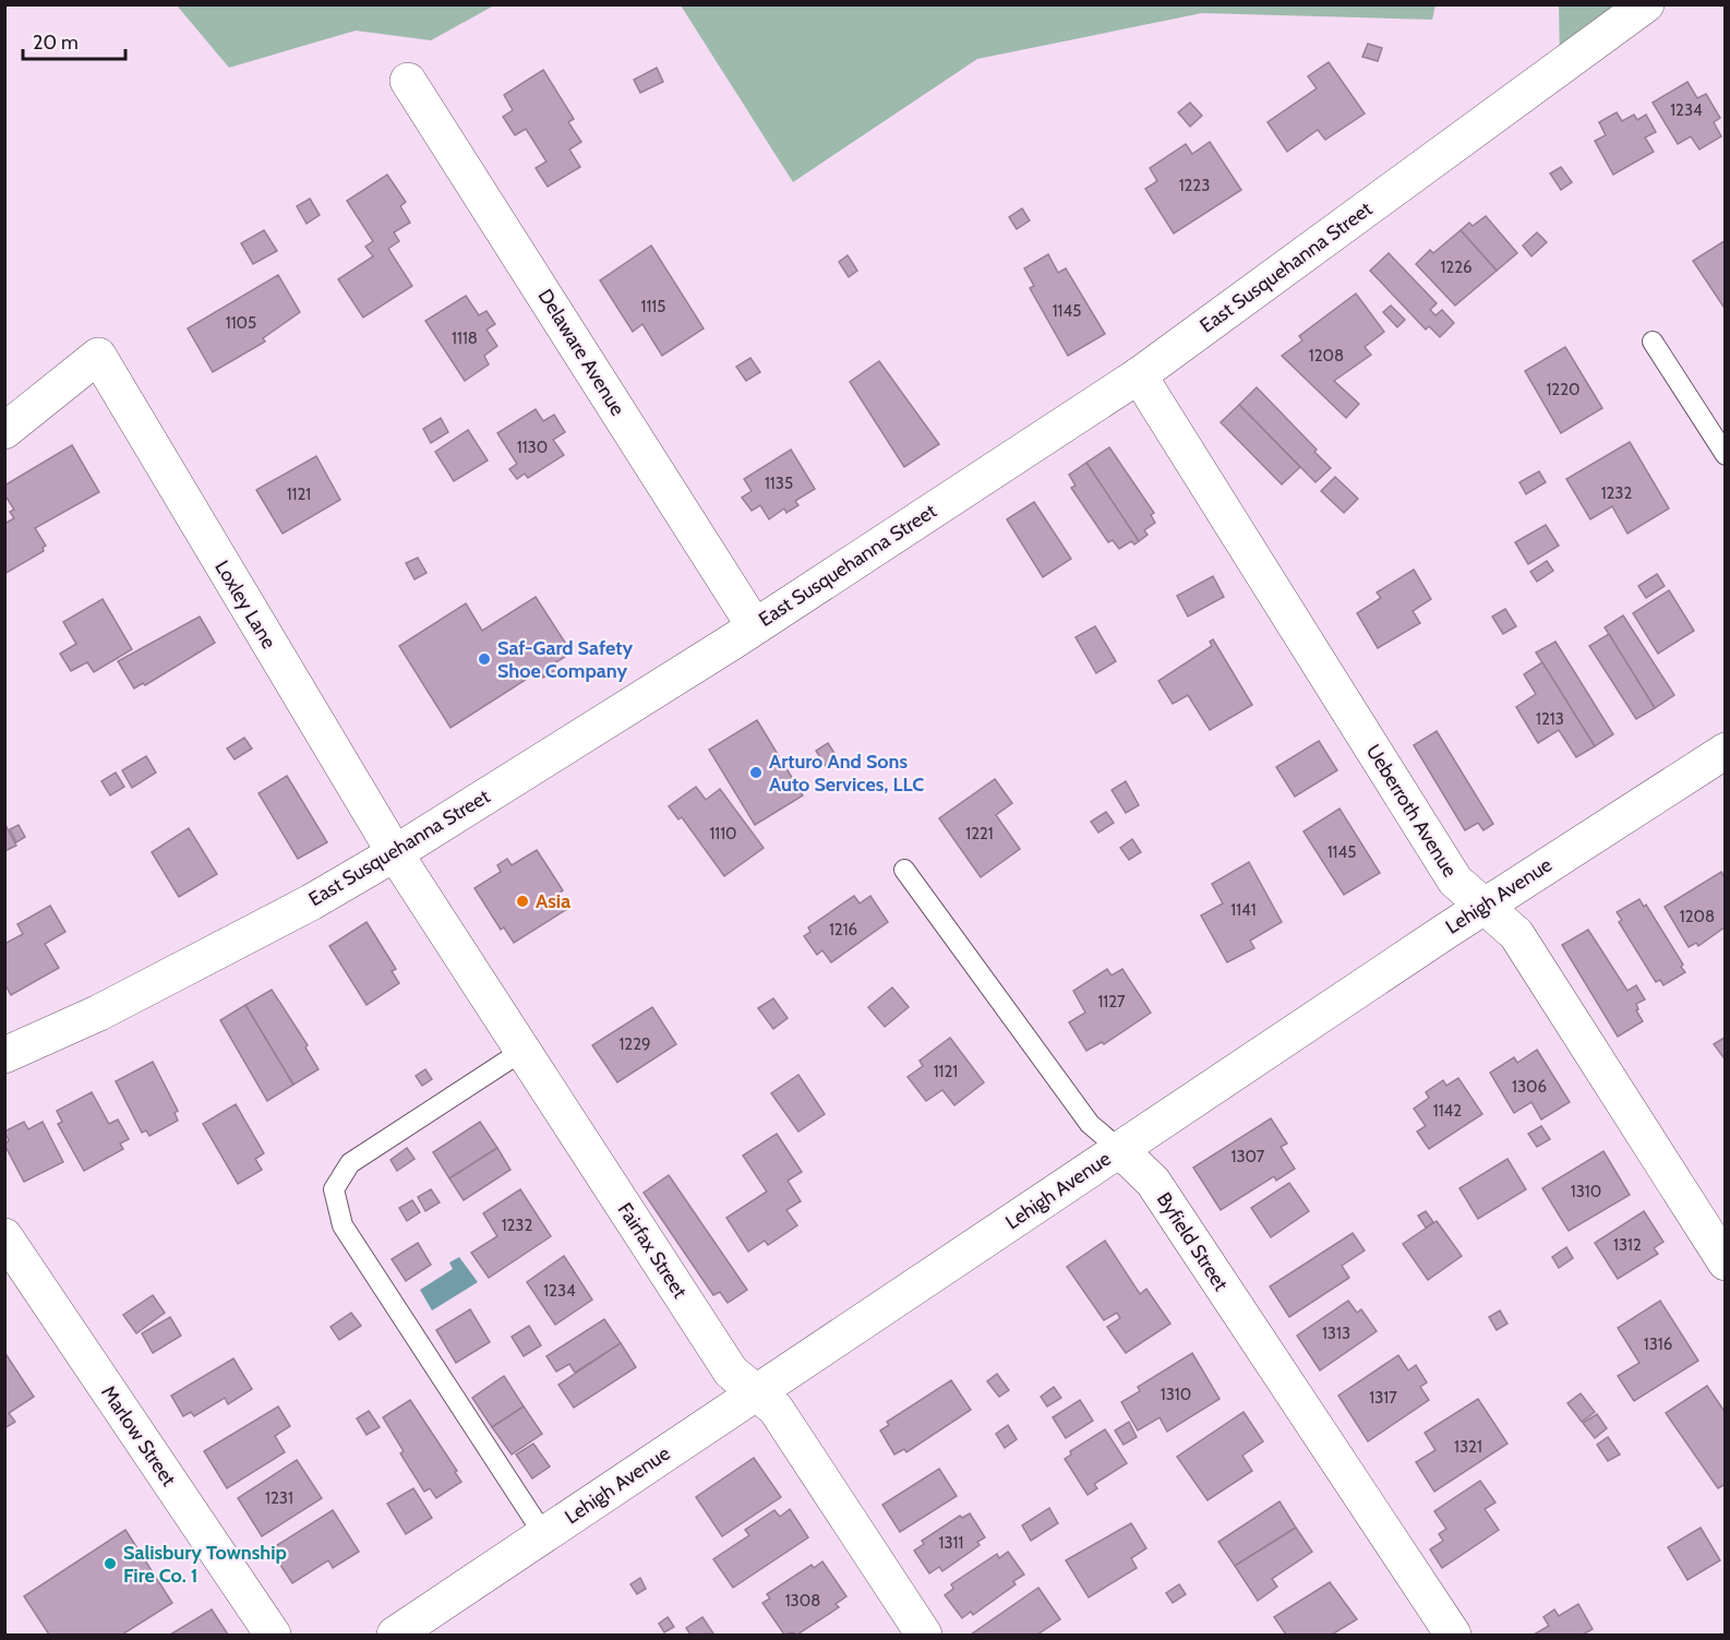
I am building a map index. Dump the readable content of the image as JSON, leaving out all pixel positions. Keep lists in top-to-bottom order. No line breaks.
{"streets":{"street":["East Susquehanna Street","Delaware Avenue","Loxley Lane","Ueberroth Avenue","Lehigh Avenue","Byfield Street","Fairfax Street","Marlow Street"]},"crossings":[["East Susquehanna Street","Delaware Avenue"],["East Susquehanna Street","Loxley Lane"],["East Susquehanna Street","Ueberroth Avenue"],["East Susquehanna Street","Fairfax Street"],["Loxley Lane","Fairfax Street"],["Ueberroth Avenue","Lehigh Avenue"],["Lehigh Avenue","Byfield Street"],["Lehigh Avenue","Fairfax Street"]],"places":["Saf-Gard Safety Shoe Company","Arturo And Sons Auto Services, LLC","Asia","Salisbury Township Fire Co. 1"],"house_numbers":["1234","1223","1226","1115","1145","1105","1118","1208","1220","1130","1135","1232","1121","1213","1110","1221","1145","1141","1208","1216","1127","1229","1121","1306","1142","1307","1310","1232","1312","1234","1313","1316","1310","1317","1321","1231","1311","1308"],"scale_bar":"20 m"}
